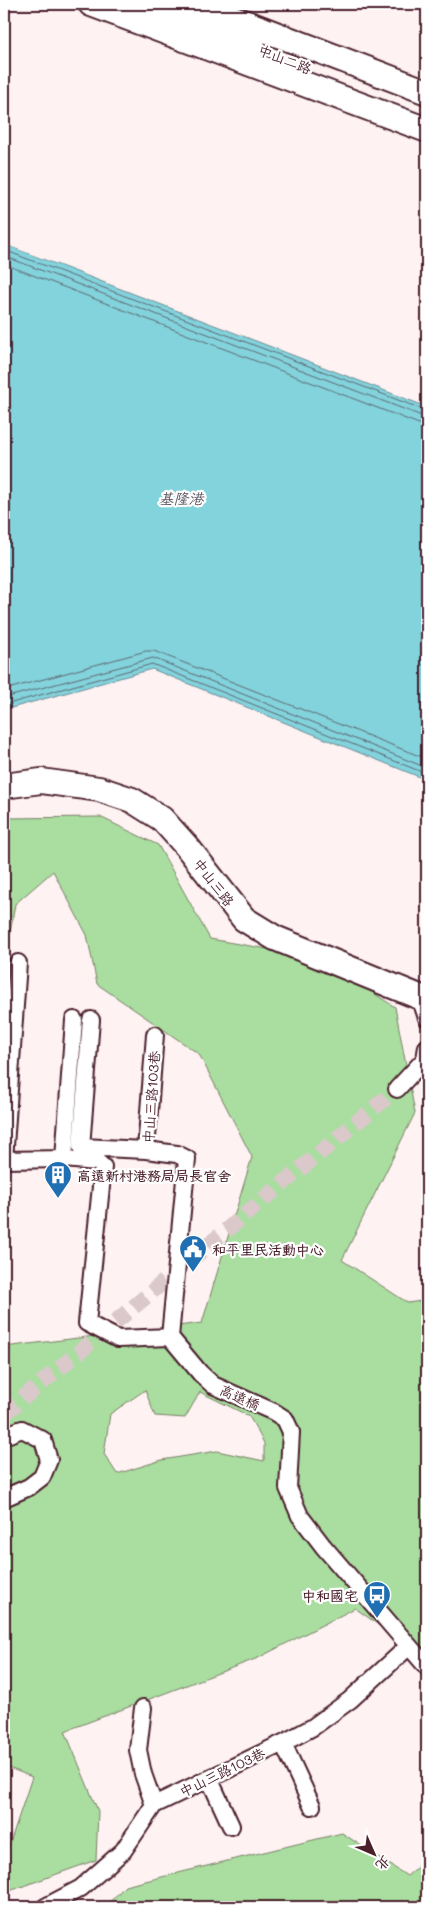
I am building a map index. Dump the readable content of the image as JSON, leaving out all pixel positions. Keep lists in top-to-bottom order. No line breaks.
{"streets":{"street":["中山二路","中山三路","中山三路103巷","高遠橋"]},"crossings":[["中山三路103巷","高遠橋"]],"water":["基隆港"],"places":{"building":["高遠新村港務局局長官舍"],"public building":["和平里民活動中心"],"bus stop":["中和國宅"]},"north":"bottom right"}
